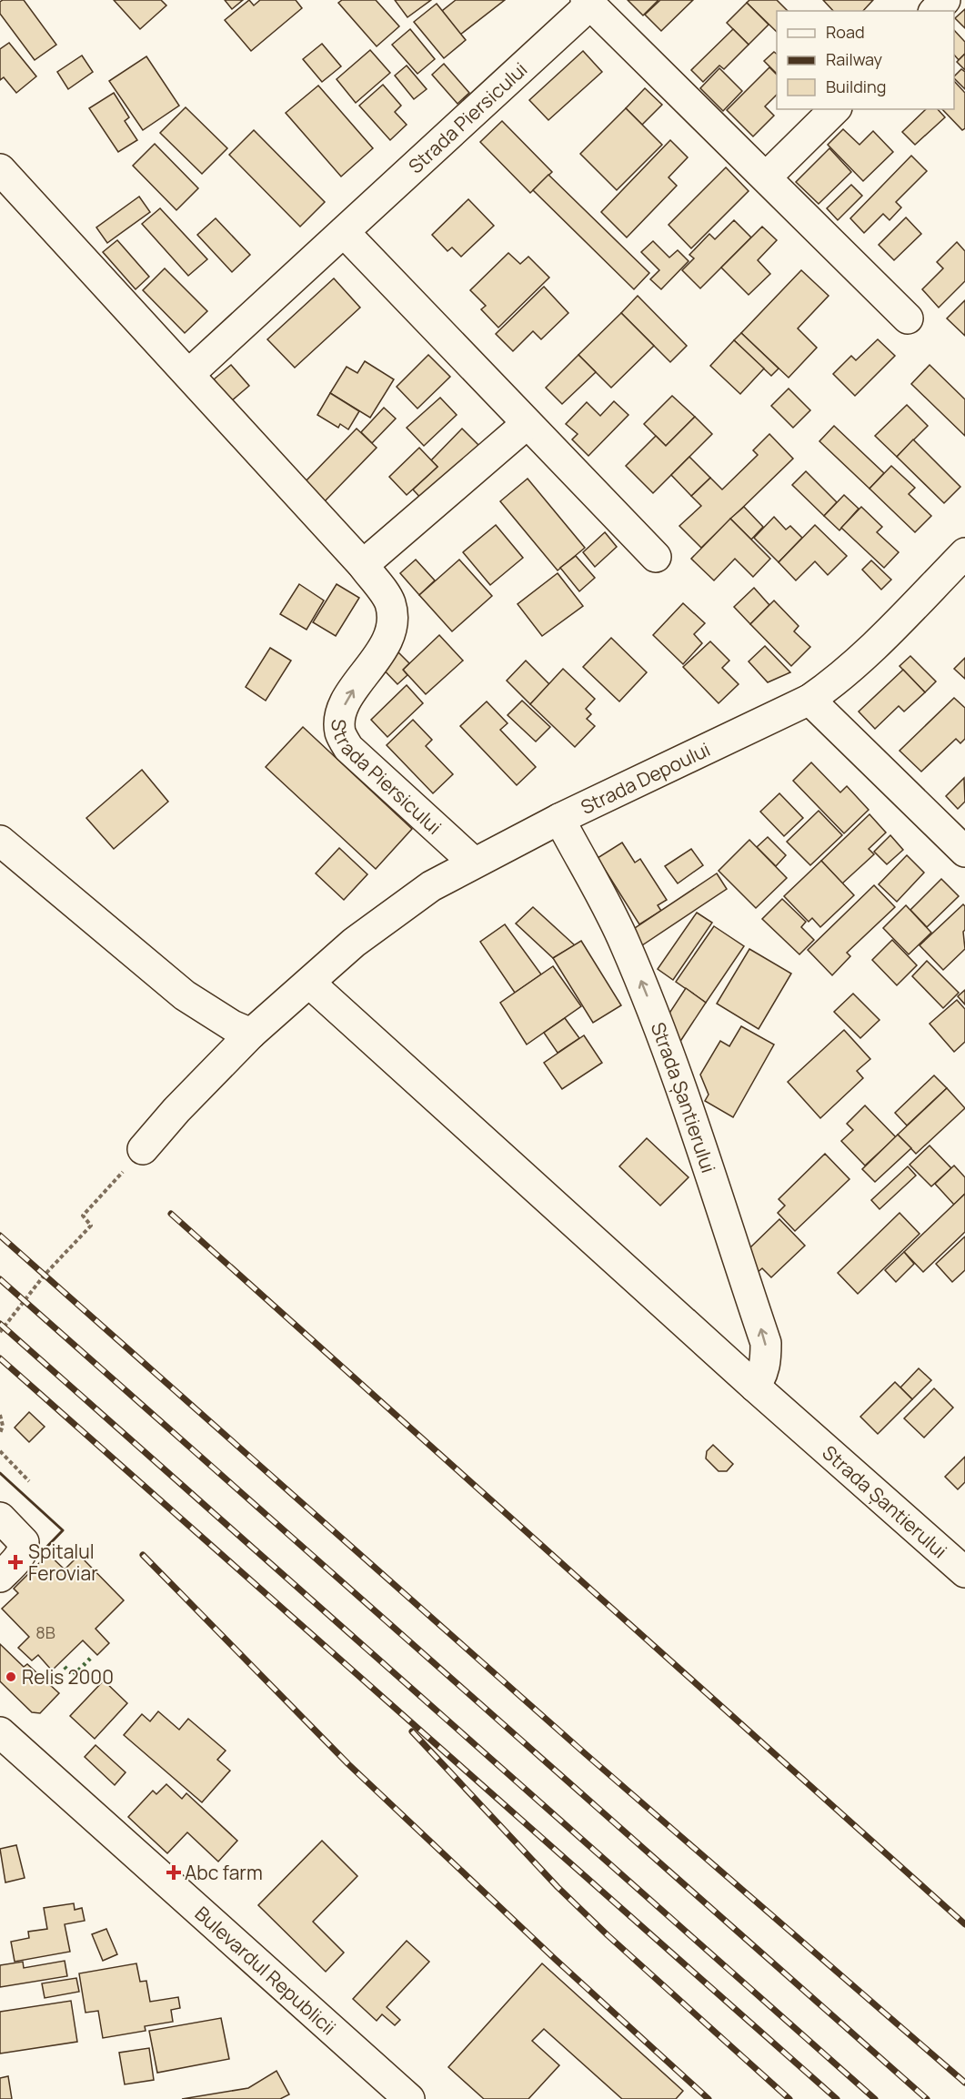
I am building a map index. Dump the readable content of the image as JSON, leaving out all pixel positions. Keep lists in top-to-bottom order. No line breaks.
{"streets":{"street":["Strada Piersicului","Strada Depoului","Strada Șantierului","Bulevardul Republicii"]},"crossings":[["Strada Piersicului","Strada Depoului"],["Strada Depoului","Strada Șantierului"]],"one_way":["Strada Șantierului"],"places":{"health":["Spitalul Feroviar","Abc farm"],"other":["Relis 2000"]},"house_numbers":["8B"],"legend":["Road","Railway","Building"]}
